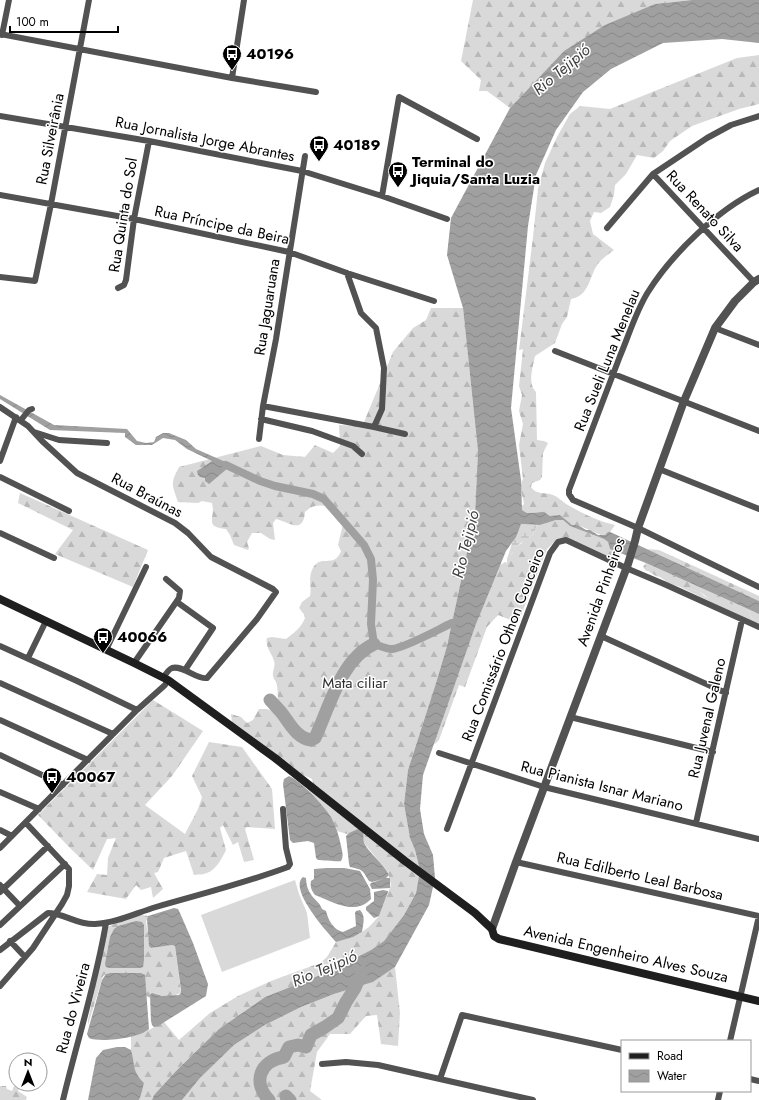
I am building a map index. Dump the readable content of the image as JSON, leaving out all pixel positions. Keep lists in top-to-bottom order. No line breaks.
{"streets":{"main road":["Avenida Engenheiro Alves Souza"],"street":["Rua Silveirânia","Rua Jornalista Jorge Abrantes","Rua Renato Silva","Rua Quinta do Sol","Rua Príncipe da Beira","Rua Jaguaruana","Rua Sueli Luna Menelau","Rua Braúnas","Avenida Pinheiros","Rua Comissário Othon Couceiro","Rua Juvenal Galeno","Rua Pianista Isnar Mariano","Rua Edilberto Leal Barbosa","Rua do Viveira"]},"crossings":[["Rua Silveirânia","Rua Jornalista Jorge Abrantes"],["Rua Silveirânia","Rua Príncipe da Beira"],["Rua Jornalista Jorge Abrantes","Rua Quinta do Sol"],["Rua Jornalista Jorge Abrantes","Rua Jaguaruana"],["Rua Renato Silva","Rua Sueli Luna Menelau"],["Rua Renato Silva","Avenida Pinheiros"],["Rua Quinta do Sol","Rua Príncipe da Beira"],["Rua Príncipe da Beira","Rua Jaguaruana"],["Rua Sueli Luna Menelau","Avenida Pinheiros"],["Avenida Pinheiros","Rua Comissário Othon Couceiro"],["Avenida Pinheiros","Rua Pianista Isnar Mariano"],["Avenida Pinheiros","Rua Edilberto Leal Barbosa"],["Avenida Pinheiros","Avenida Engenheiro Alves Souza"],["Rua Comissário Othon Couceiro","Rua Juvenal Galeno"],["Rua Comissário Othon Couceiro","Rua Pianista Isnar Mariano"],["Rua Juvenal Galeno","Rua Pianista Isnar Mariano"]],"water":["Rio Tejipió"],"parks":["Mata ciliar"],"places":{"bus stop":["40196","40189","Terminal do Jiquia/Santa Luzia","40066","40067"]},"legend":["Road","Water"],"scale_bar":"100 m","north":"top"}
